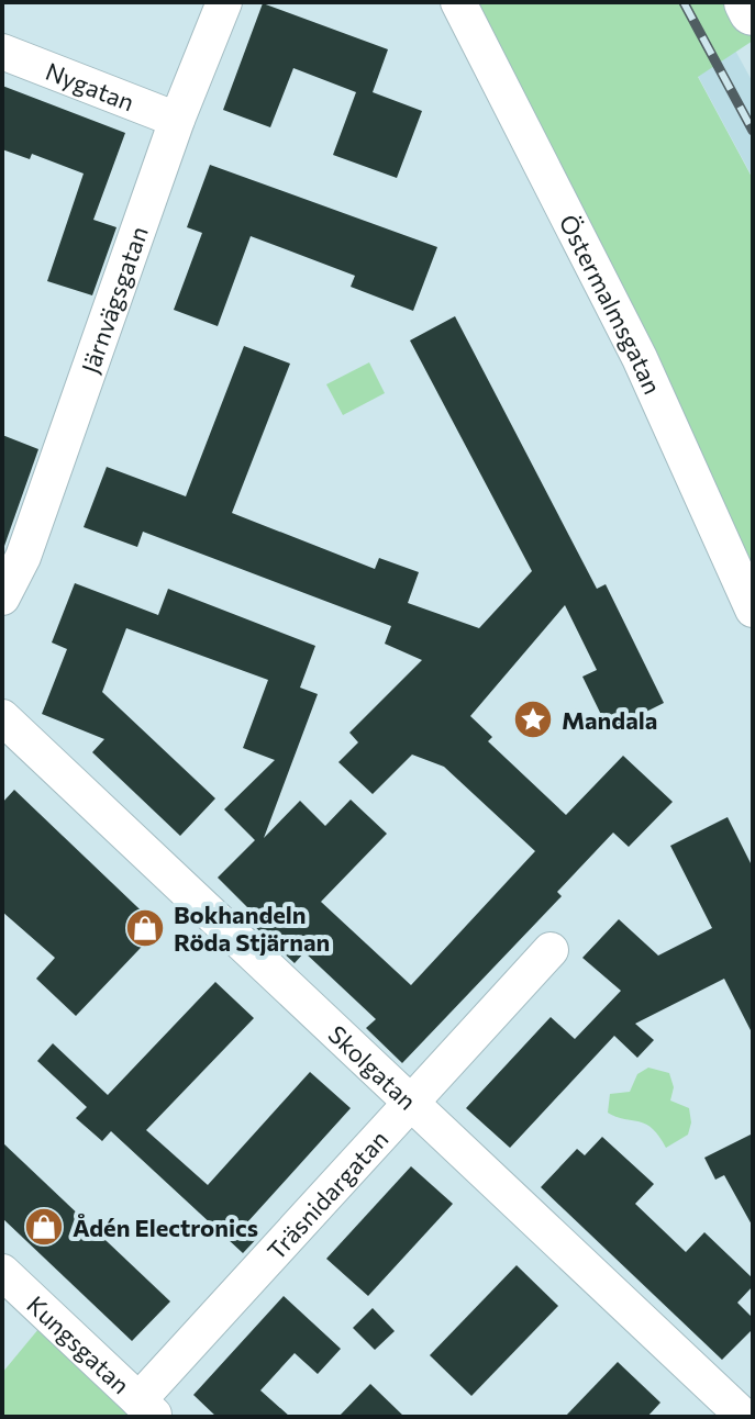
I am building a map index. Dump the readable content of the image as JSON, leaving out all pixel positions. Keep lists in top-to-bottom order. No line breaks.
{"streets":{"street":["Nygatan","Järnvägsgatan","Östermalmsgatan","Skolgatan","Träsnidargatan","Kungsgatan"]},"crossings":[["Nygatan","Järnvägsgatan"],["Skolgatan","Träsnidargatan"],["Träsnidargatan","Kungsgatan"]],"places":{"place":["Mandala"],"shop":["Bokhandeln Röda Stjärnan","Ådén Electronics"]}}
